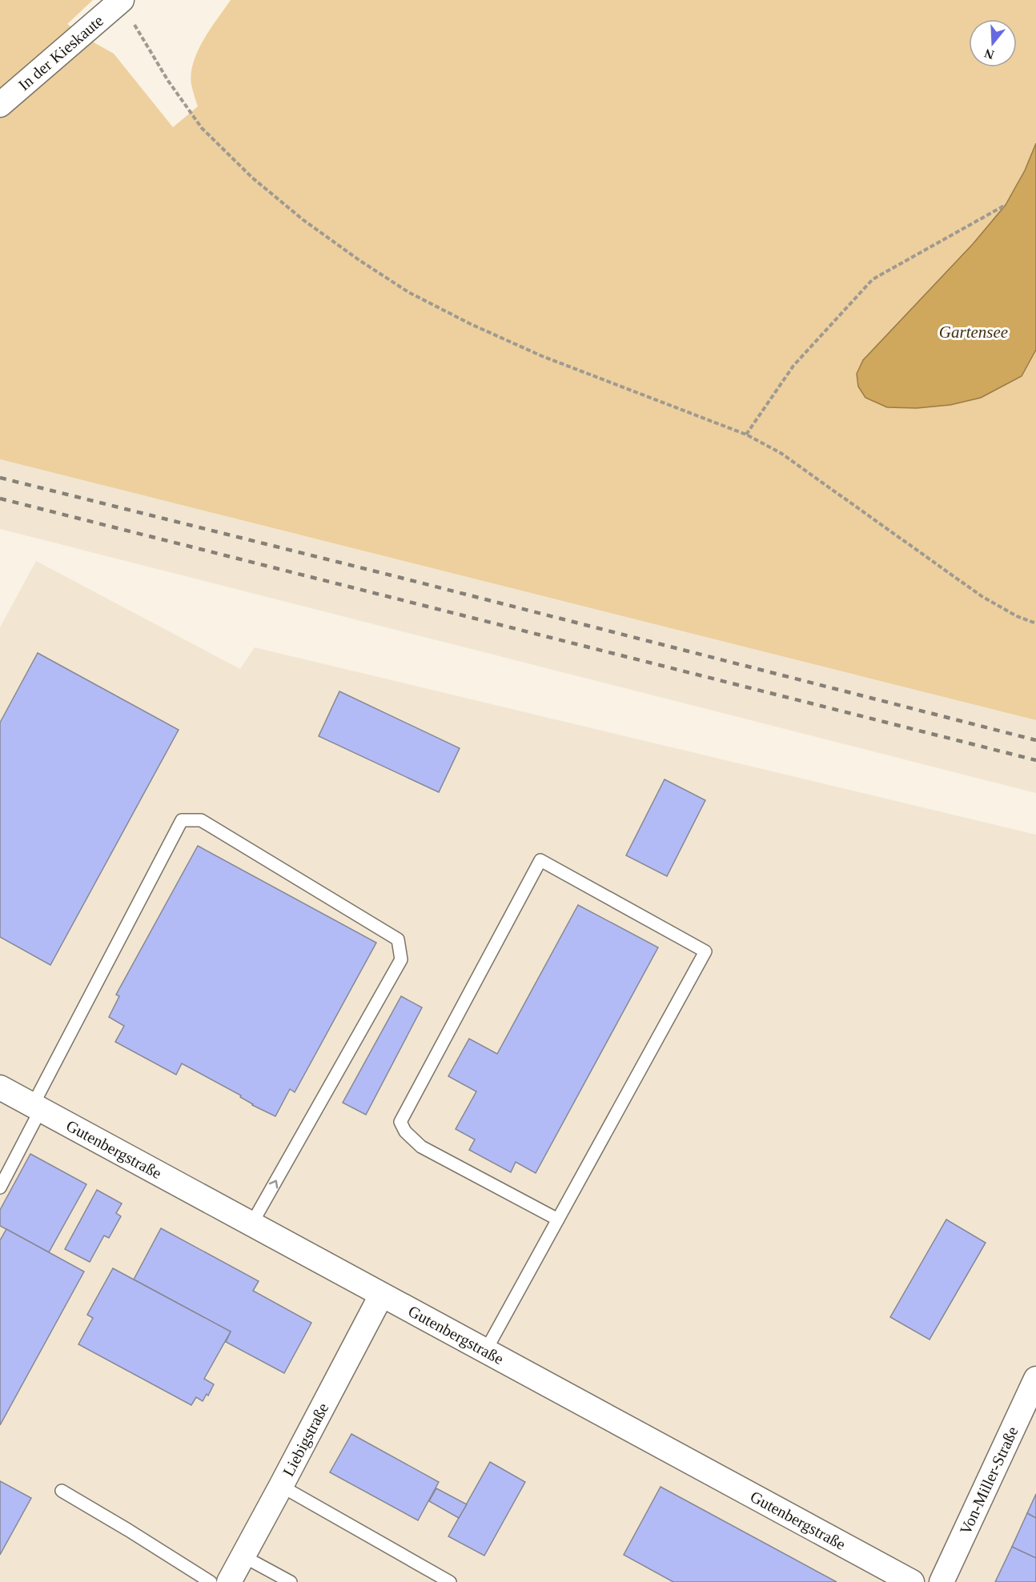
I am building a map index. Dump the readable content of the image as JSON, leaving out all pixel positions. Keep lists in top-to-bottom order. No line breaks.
{"streets":{"street":["In der Kieskaute","Gutenbergstraße","Liebigstraße","Von-Miller-Straße"]},"crossings":[["Gutenbergstraße","Liebigstraße"]],"water":["Gartensee"],"north":"bottom"}
